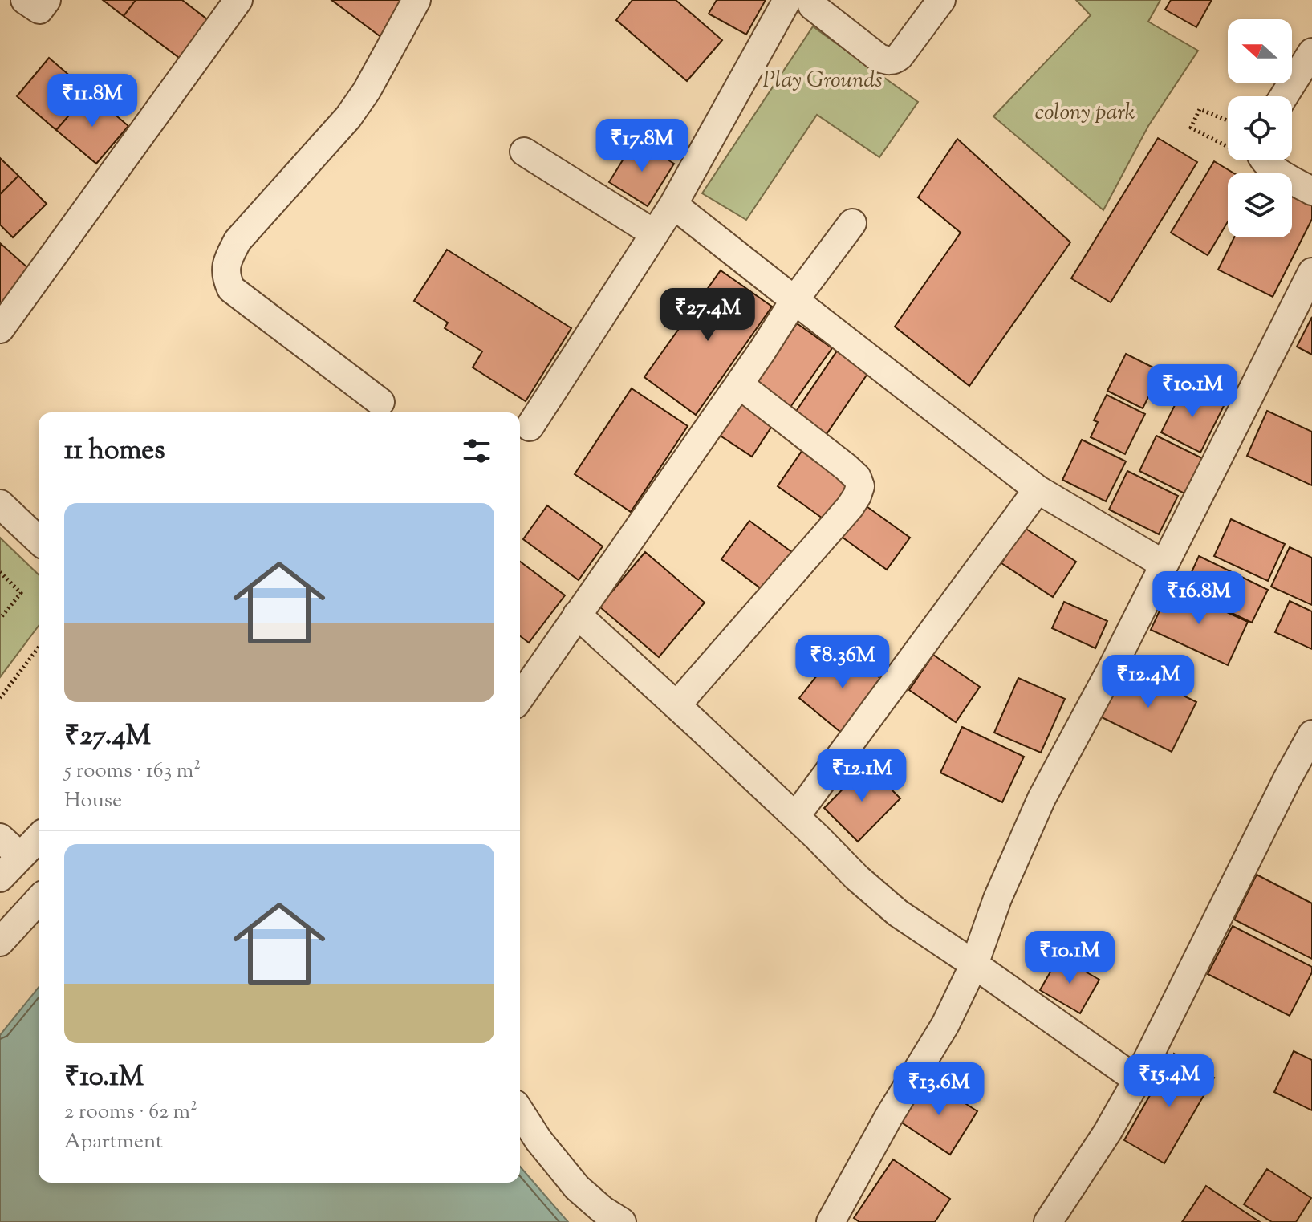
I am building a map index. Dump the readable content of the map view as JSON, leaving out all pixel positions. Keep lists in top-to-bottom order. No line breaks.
{"parks":["Play Grounds","colony park"],"north":"left","page":{"price":["₹11.8M","₹17.8M","₹27.4M","₹10.1M","₹16.8M","₹8.36M","₹12.4M","₹12.1M","₹10.1M","₹15.4M","₹13.6M"],"heading":"11 homes","list":[{"name":"₹27.4M","note":"5 rooms · 163 m² · House"},{"name":"₹10.1M","note":"2 rooms · 62 m² · Apartment"}]}}
